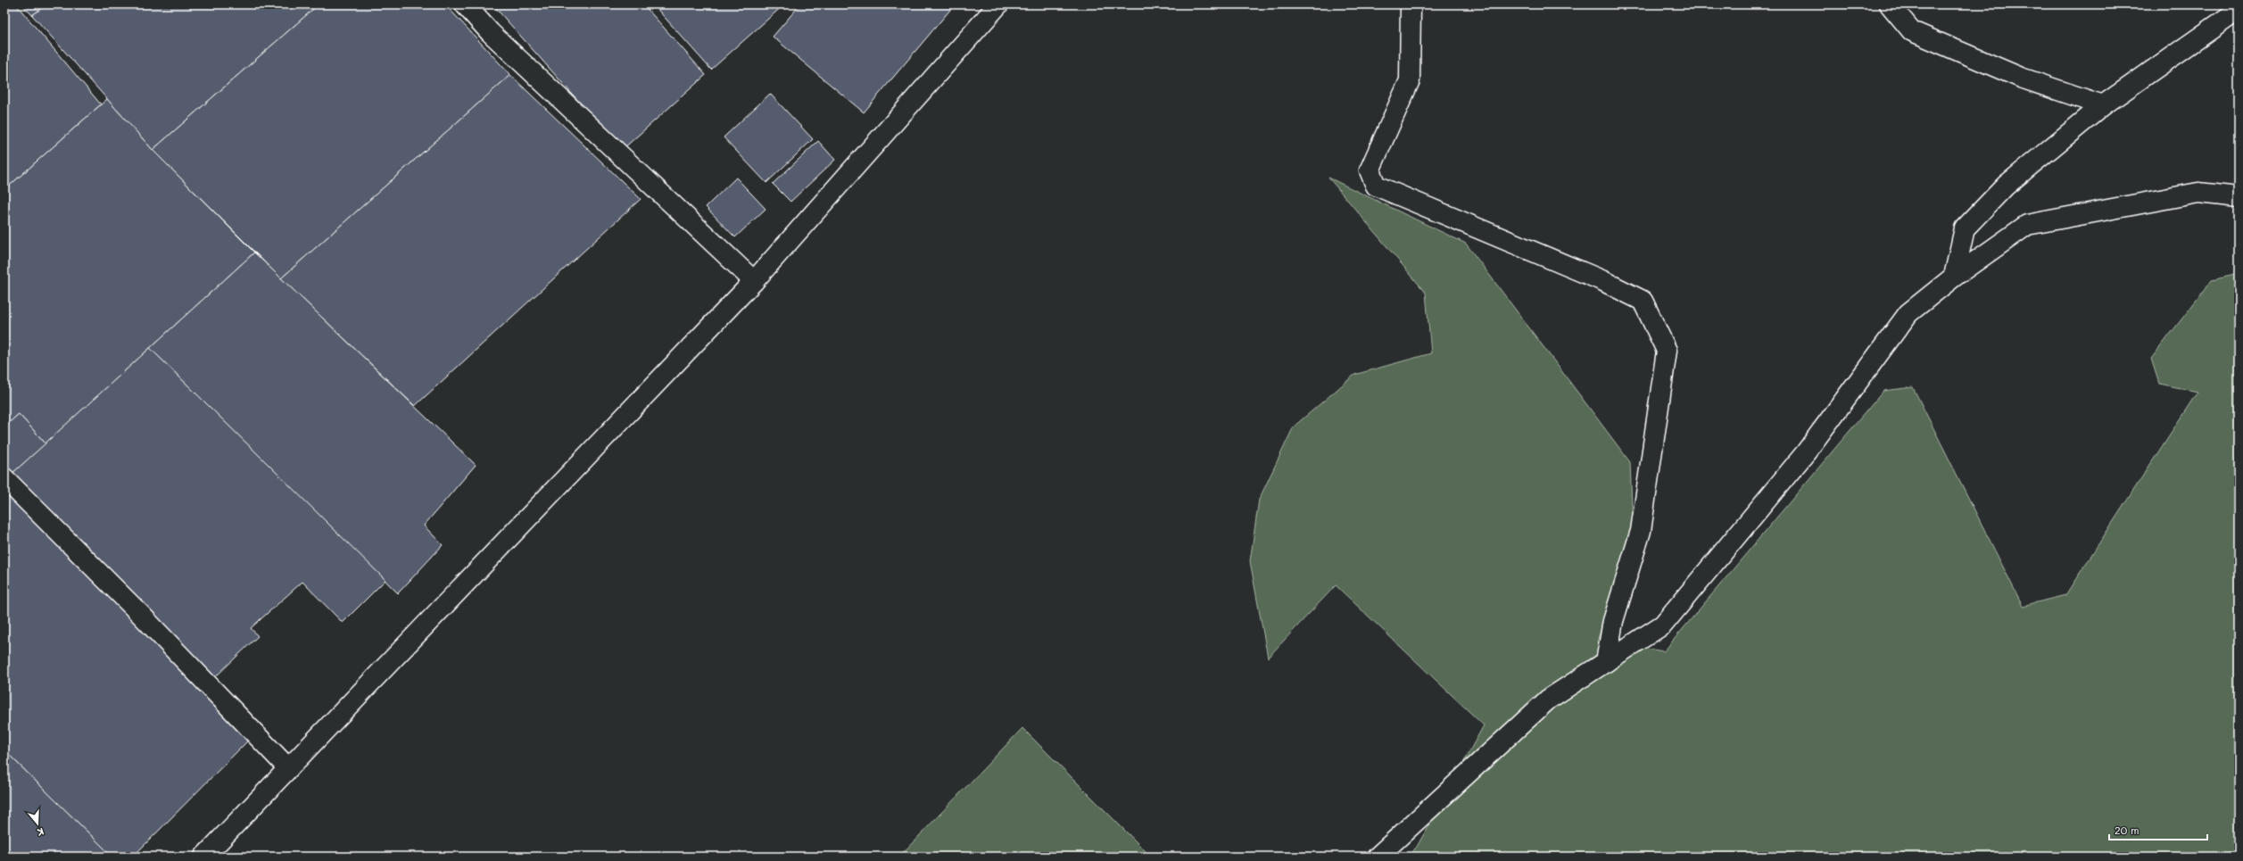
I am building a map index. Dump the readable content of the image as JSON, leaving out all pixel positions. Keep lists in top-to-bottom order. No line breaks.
{"scale_bar":"20 m","north":"bottom"}
